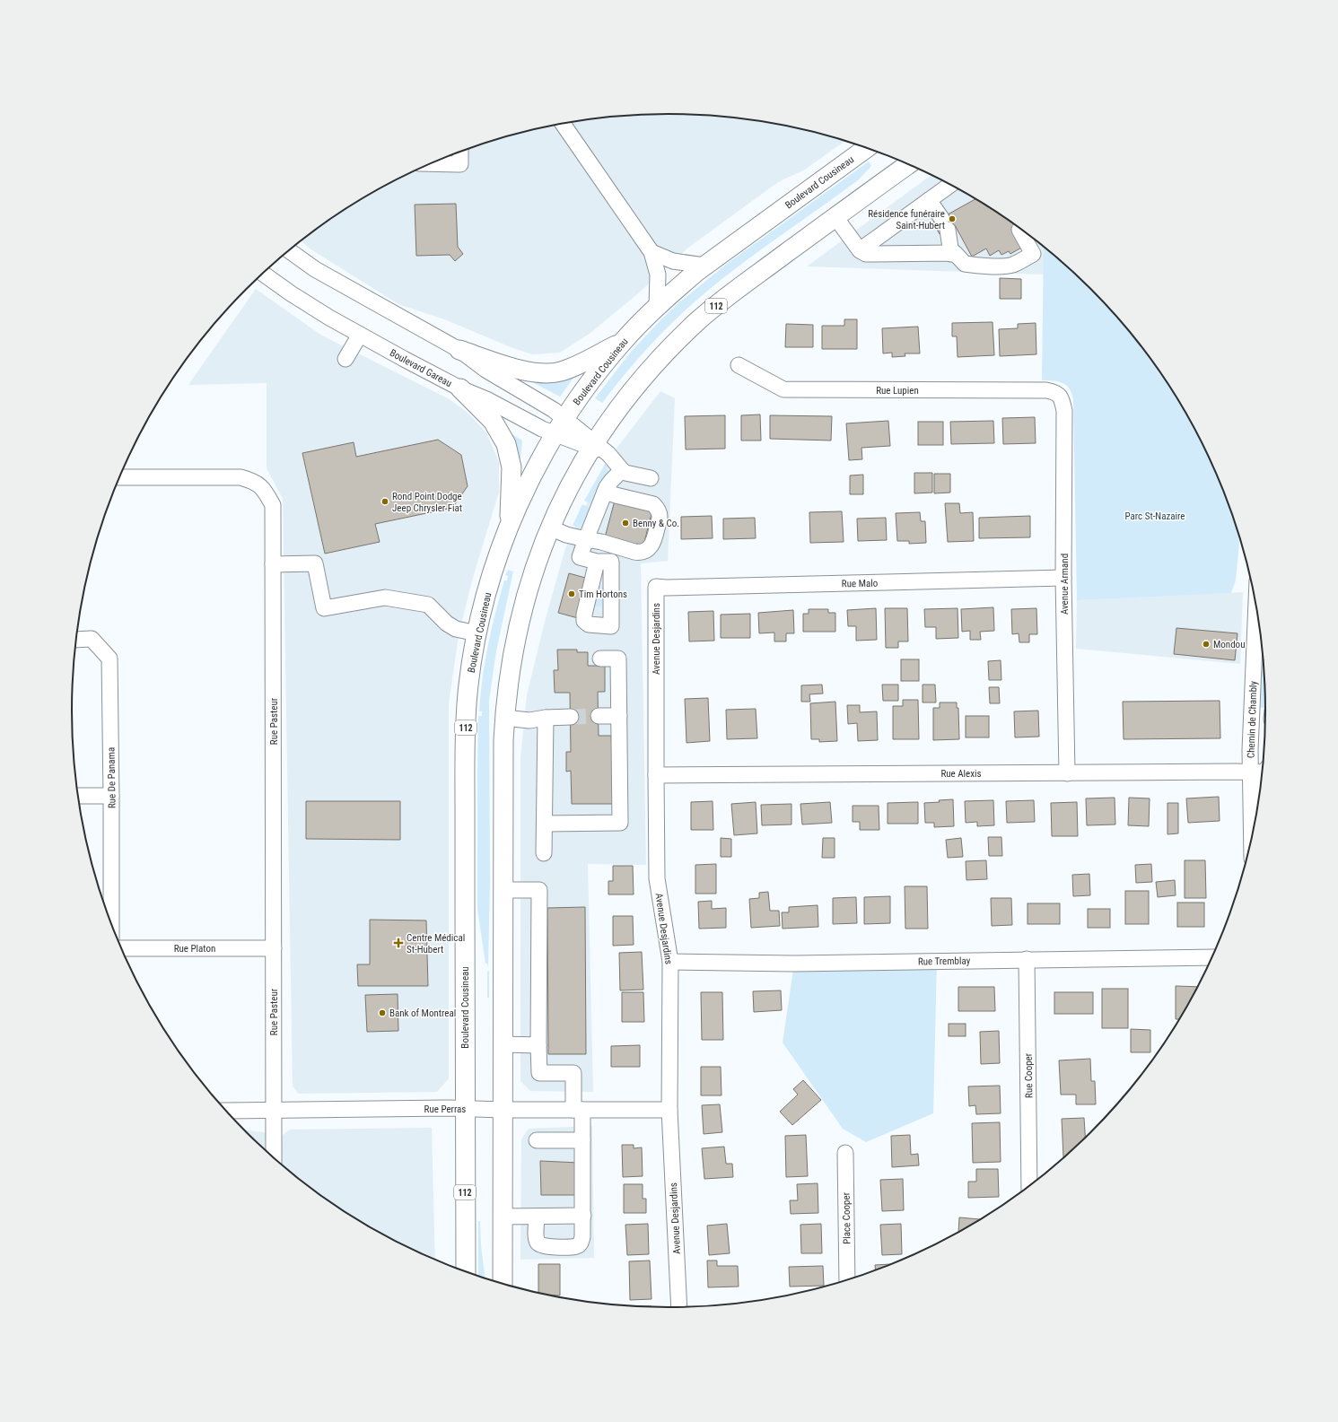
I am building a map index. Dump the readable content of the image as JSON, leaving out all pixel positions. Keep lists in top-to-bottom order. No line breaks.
{"streets":{"main road":["Boulevard Cousineau","112"],"street":["Boulevard Gareau","Rue Lupien","Rue Malo","Avenue Armand","Avenue Desjardins","Chemin de Chambly","Rue Pasteur","Rue Alexis","Rue De Panama","Rue Platon","Rue Tremblay","Rue Cooper","Rue Perras","Place Cooper"]},"crossings":[["Boulevard Cousineau","Boulevard Gareau"],["Boulevard Cousineau","Rue Perras"],["112","Boulevard Gareau"],["112","Rue Perras"],["Rue Lupien","Avenue Armand"],["Rue Malo","Avenue Armand"],["Rue Malo","Avenue Desjardins"],["Avenue Armand","Rue Alexis"],["Avenue Desjardins","Rue Alexis"],["Avenue Desjardins","Rue Tremblay"],["Avenue Desjardins","Rue Perras"],["Chemin de Chambly","Rue Alexis"],["Rue Pasteur","Rue Platon"],["Rue Pasteur","Rue Perras"],["Rue Tremblay","Rue Cooper"]],"parks":["Parc St-Nazaire"],"places":{"other":["Résidence funéraire Saint-Hubert","Rond Point Dodge Jeep Chrysler Fiat","Benny & Co.","Tim Hortons","Mondou","Bank of Montreal"],"health":["Centre Médical St-Hubert"]}}
